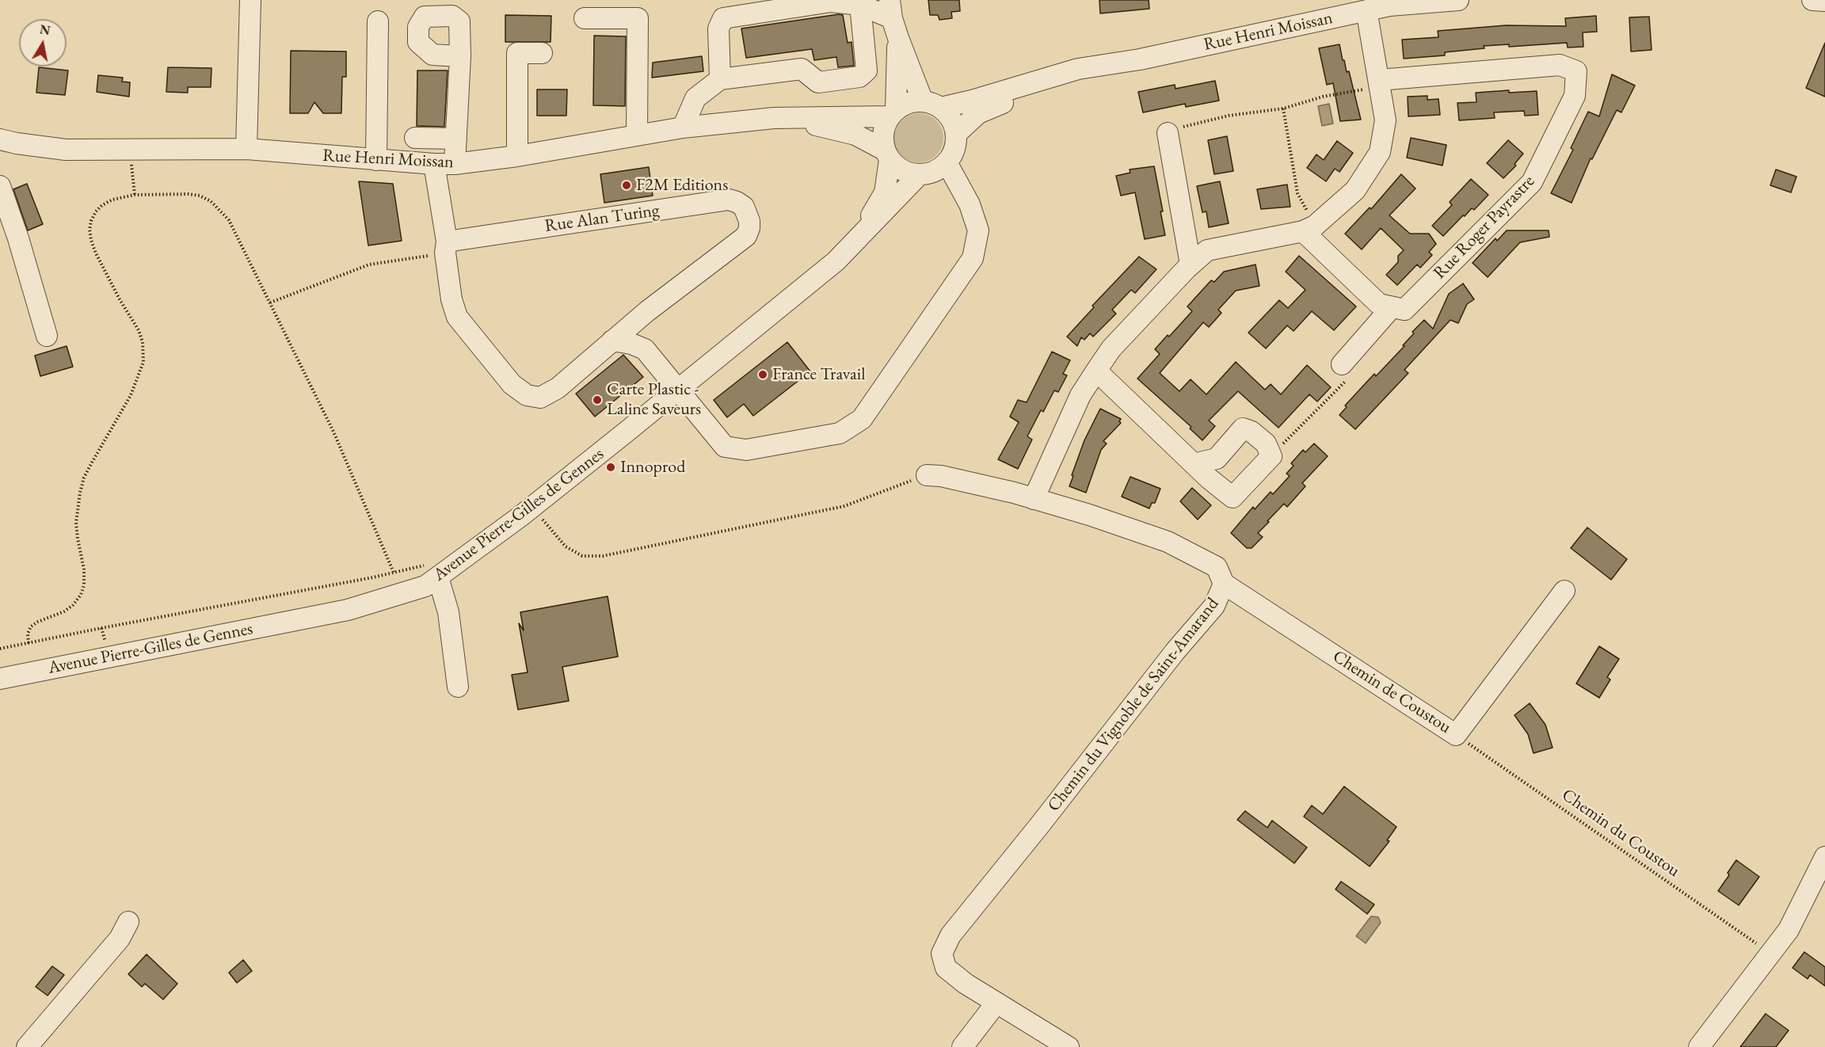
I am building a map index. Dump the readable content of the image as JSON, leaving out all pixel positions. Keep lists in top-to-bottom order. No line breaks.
{"streets":{"street":["Rue Henri Moissan","Rue Alan Turing","Rue Roger Payrastre","Avenue Pierre-Gilles de Gennes","Chemin de Coustou","Chemin du Vignoble de Saint-Amarand"],"path":["Chemin du Coustou"]},"crossings":[["Rue Henri Moissan","Rue Alan Turing"],["Rue Henri Moissan","Avenue Pierre-Gilles de Gennes"],["Chemin de Coustou","Chemin du Vignoble de Saint-Amarand"],["Chemin de Coustou","Chemin du Coustou"]],"places":["F2M Editions","France Travail","Carte Plastic - Laline Saveurs","Innoprod"],"north":"top"}
